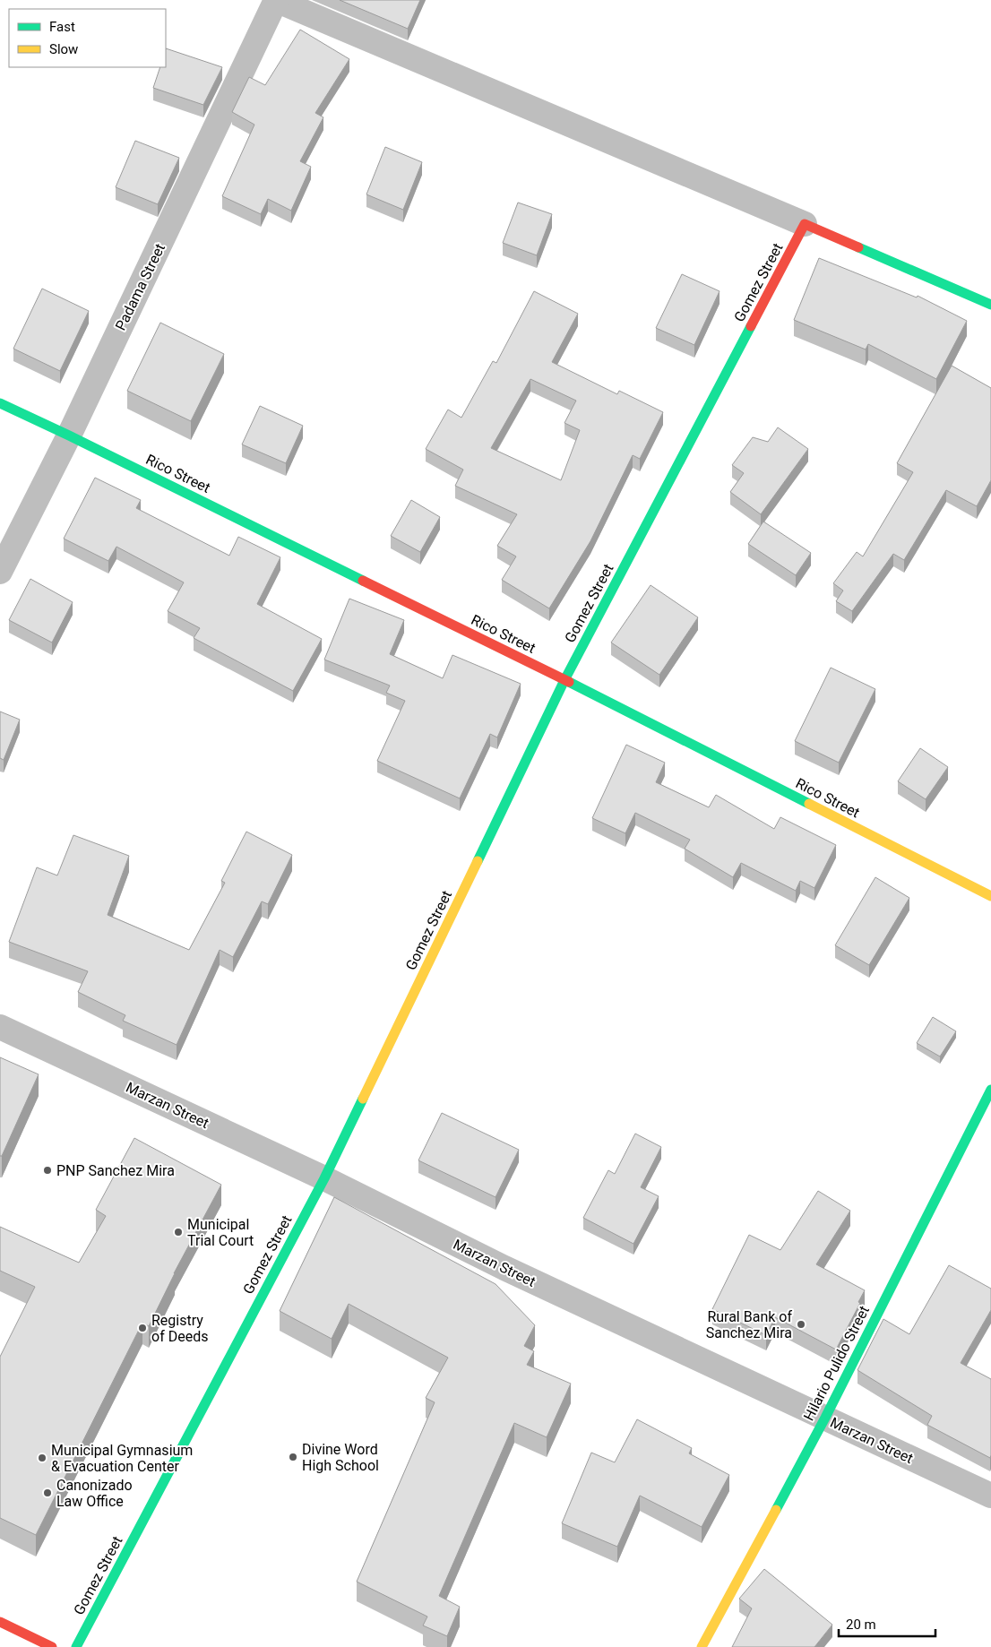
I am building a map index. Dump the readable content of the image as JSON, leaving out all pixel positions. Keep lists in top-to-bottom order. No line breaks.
{"streets":{"main road":["Gomez Street","Rico Street","Hilario Pulido Street"],"street":["Padama Street","Marzan Street"]},"crossings":[["Gomez Street","Rico Street"],["Gomez Street","Marzan Street"],["Padama Street","Rico Street"],["Marzan Street","Hilario Pulido Street"]],"places":["PNP Sanchez Mira","Municipal Trial Court","Rural Bank of Sanchez Mira","Registry of Deeds","Divine Word High School","Municipal Gymnasium & Evacuation Center","Canonizado Law Office"],"legend":["Fast","Slow"],"scale_bar":"20 m"}
